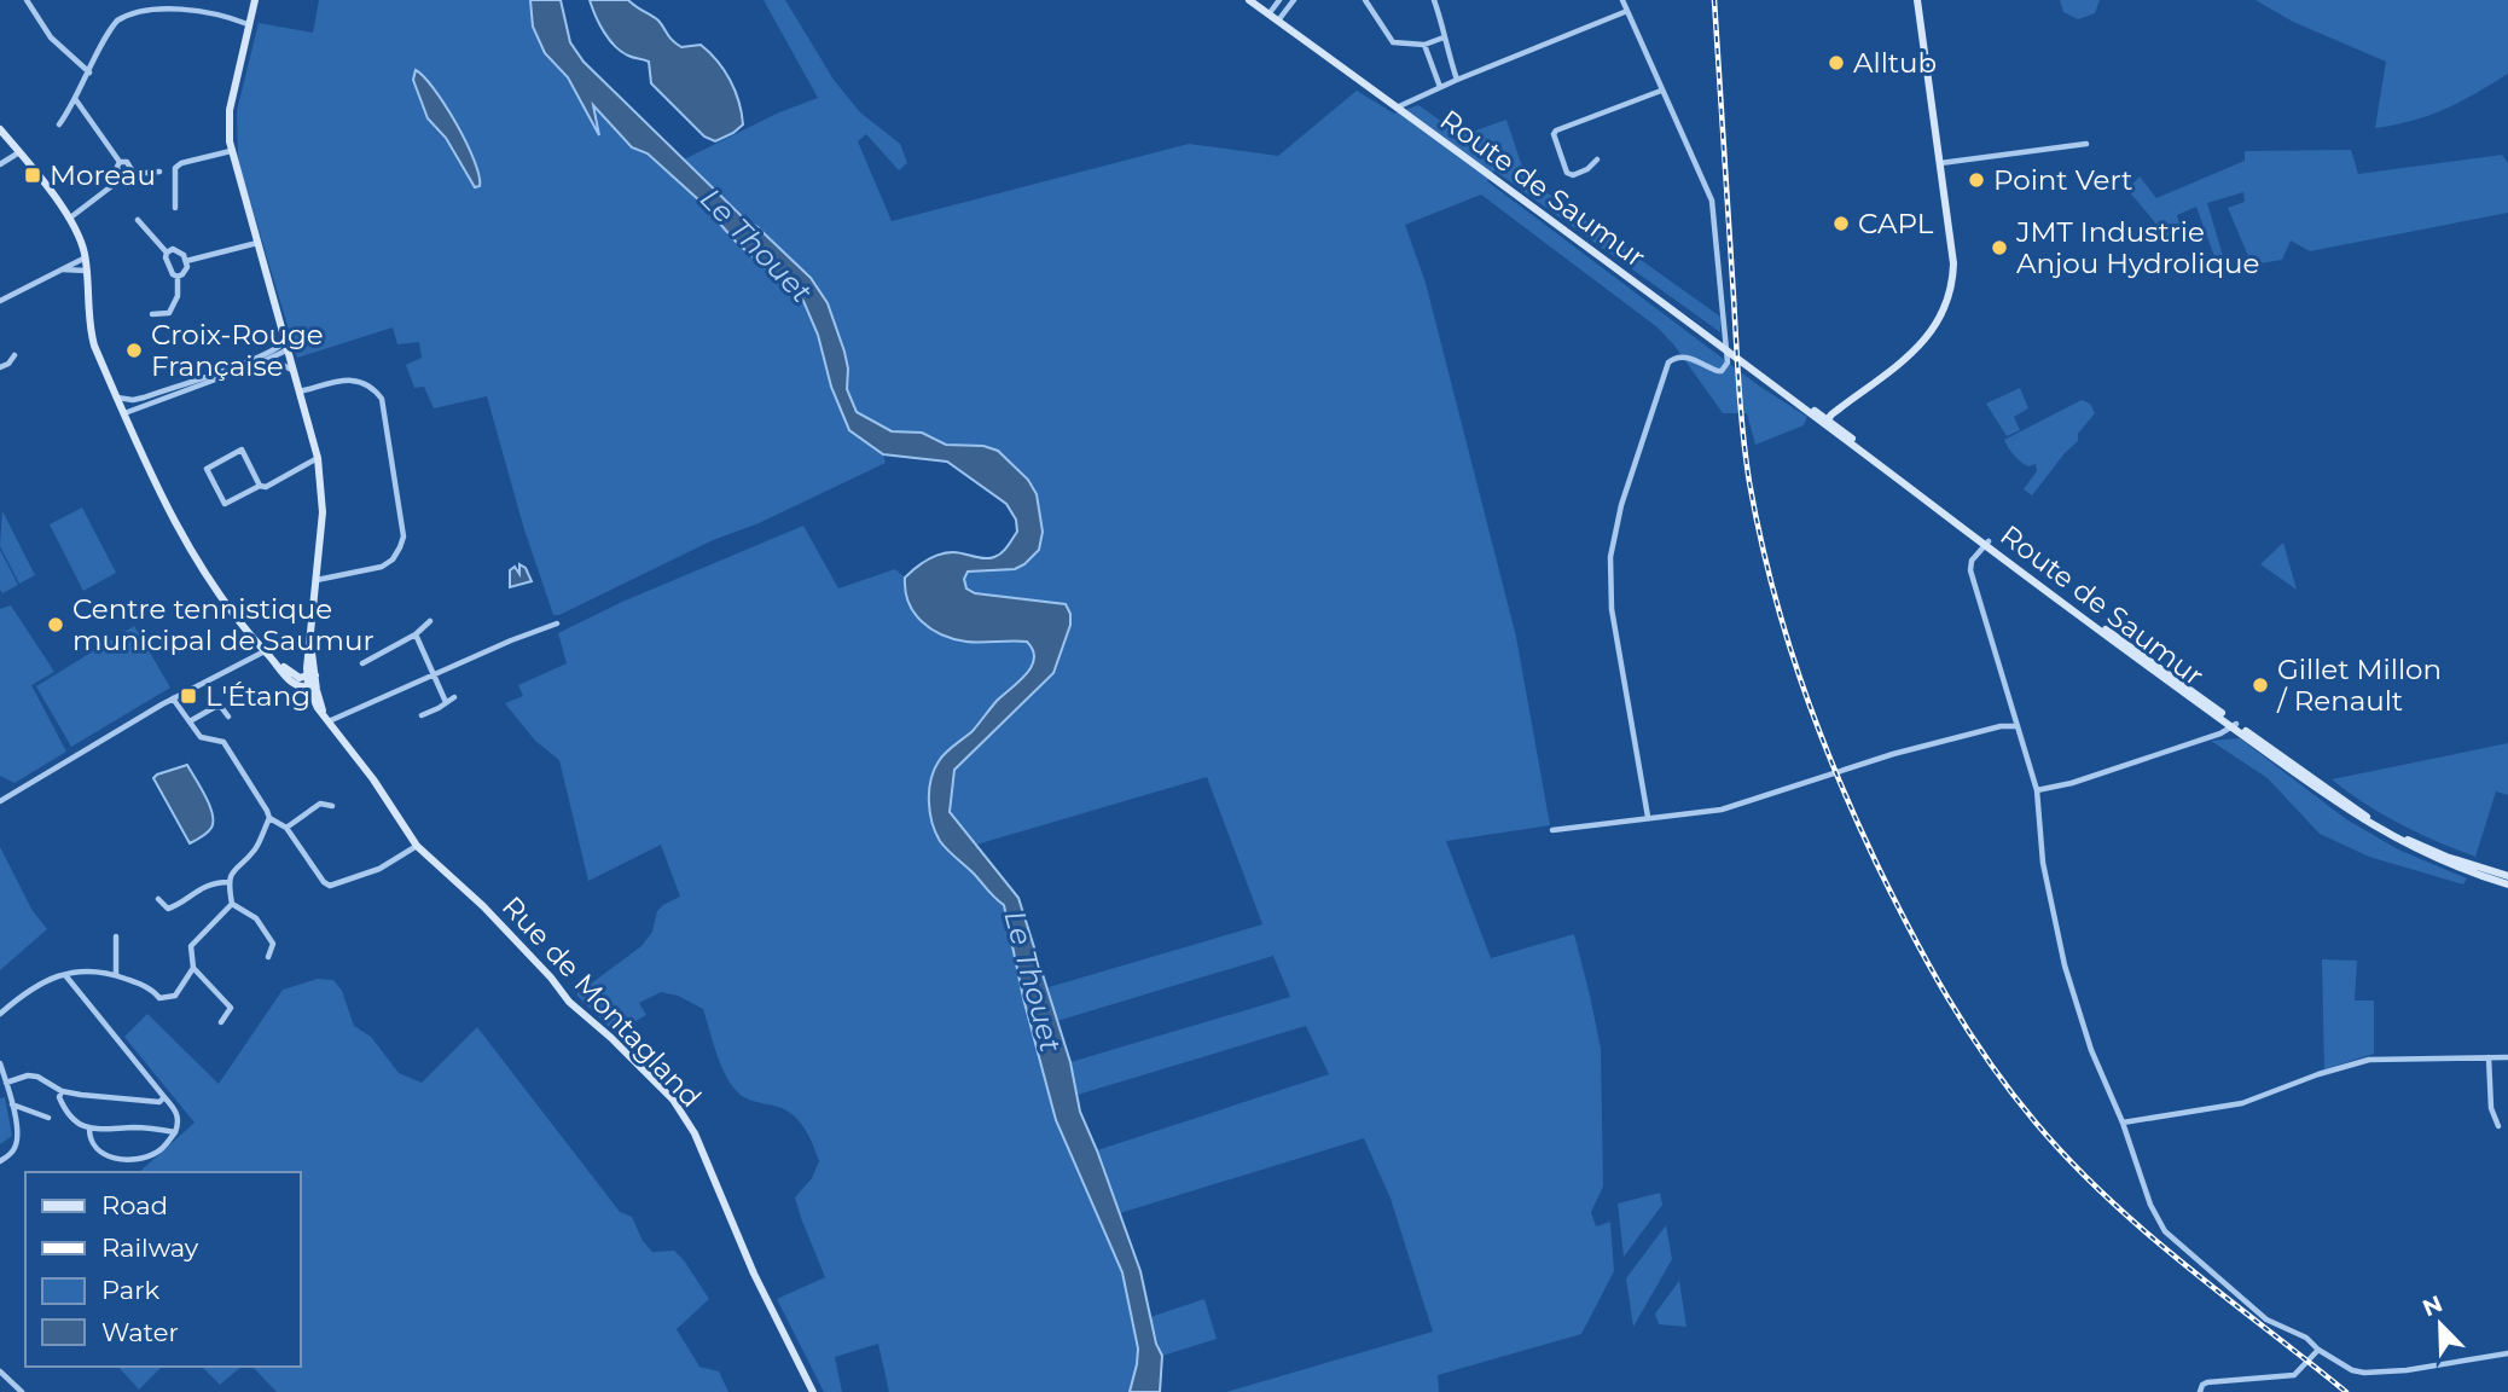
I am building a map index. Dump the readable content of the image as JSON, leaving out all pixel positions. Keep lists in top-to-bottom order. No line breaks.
{"streets":{"street":["Route de Saumur","Rue de Montagland"]},"water":["Le Thouet"],"places":{"other":["Alltub","Point Vert","CAPL","JMT Industrie Anjou Hydrolique","Croix-Rouge Française","Centre tennistique municipal de Saumur","Gillet Millon / Renault"],"transit":["Moreau","L'Étang"]},"legend":["Road","Railway","Park","Water"],"north":"top left"}
